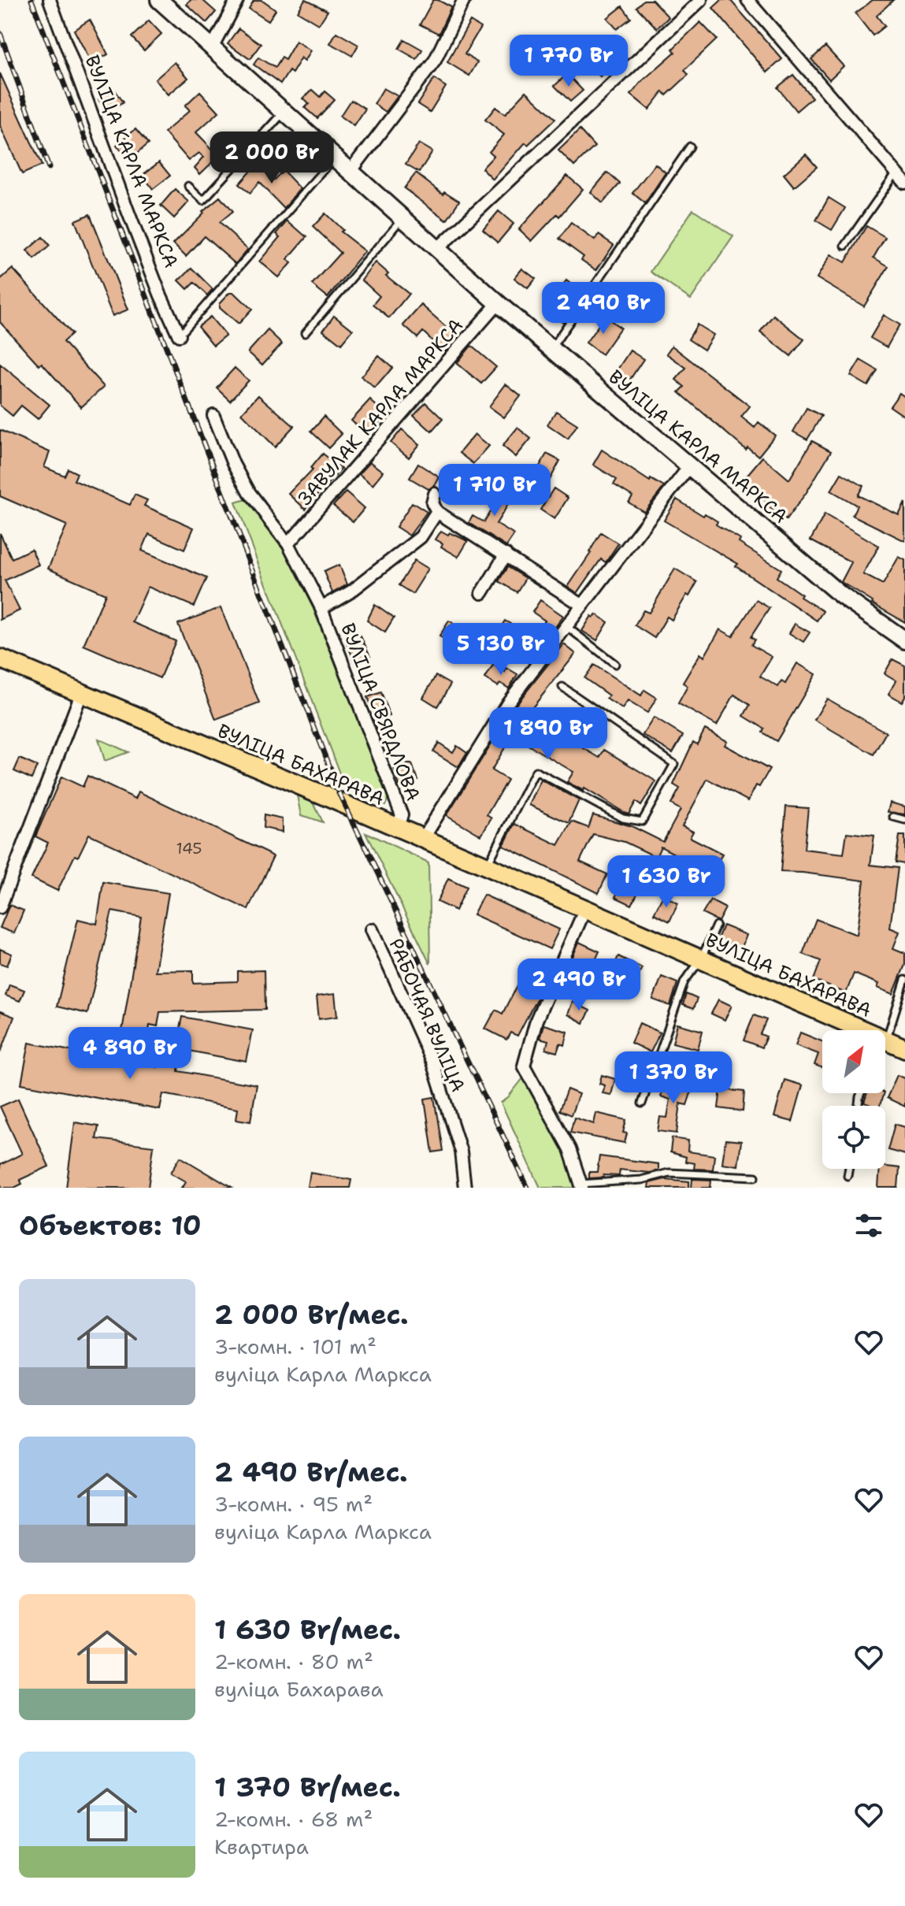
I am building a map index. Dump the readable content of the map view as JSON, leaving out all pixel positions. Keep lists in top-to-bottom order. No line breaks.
{"streets":{"main road":["ВУЛІЦА КАРЛА МАРКСА","ВУЛІЦА БАХАРАВА"],"street":["ЗАВУЛАК КАРЛА МАРКСА","ВУЛІЦА СВЯРДЛОВА","РАБОЧАЯ ВУЛІЦА"]},"crossings":[["ВУЛІЦА КАРЛА МАРКСА","ЗАВУЛАК КАРЛА МАРКСА"],["ЗАВУЛАК КАРЛА МАРКСА","ВУЛІЦА СВЯРДЛОВА"],["ВУЛІЦА СВЯРДЛОВА","ВУЛІЦА БАХАРАВА"]],"house_numbers":["145"],"north":"top right","page":{"price":["1 770 Br","2 000 Br","2 490 Br","1 710 Br","5 130 Br","1 890 Br","1 630 Br","2 490 Br","4 890 Br","1 370 Br"],"heading":"Объектов: 10","list":[{"name":"2 000 Br/мес.","note":"3-комн. · 101 m² · вуліца Карла Маркса"},{"name":"2 490 Br/мес.","note":"3-комн. · 95 m² · вуліца Карла Маркса"},{"name":"1 630 Br/мес.","note":"2-комн. · 80 m² · вуліца Бахарава"},{"name":"1 370 Br/мес.","note":"2-комн. · 68 m² · Квартира"}]}}
